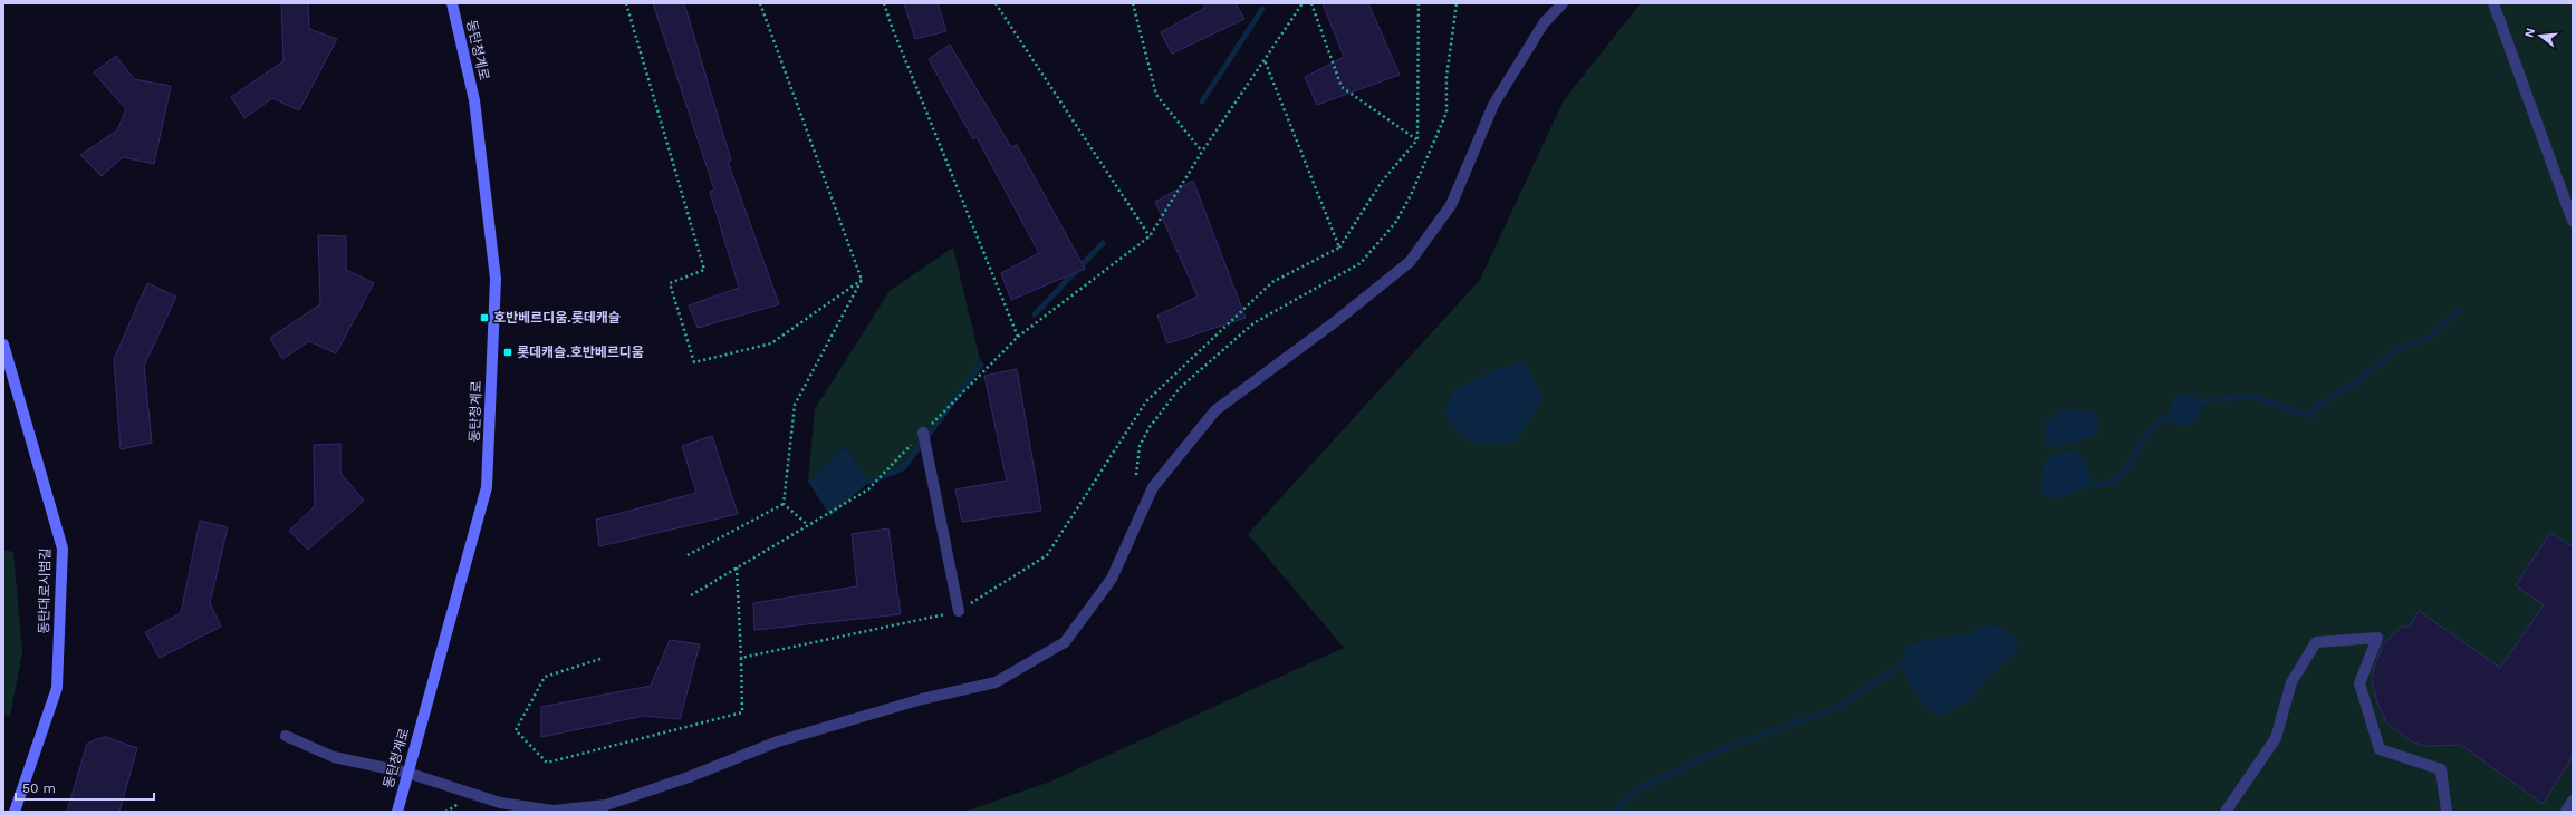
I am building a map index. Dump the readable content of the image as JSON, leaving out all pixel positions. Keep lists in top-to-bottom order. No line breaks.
{"streets":{"street":["동탄청계로","동탄대로시범길"]},"places":{"transit":["호반베르디움.롯데캐슬","롯데캐슬.호반베르디움"]},"scale_bar":"50 m","north":"left"}
